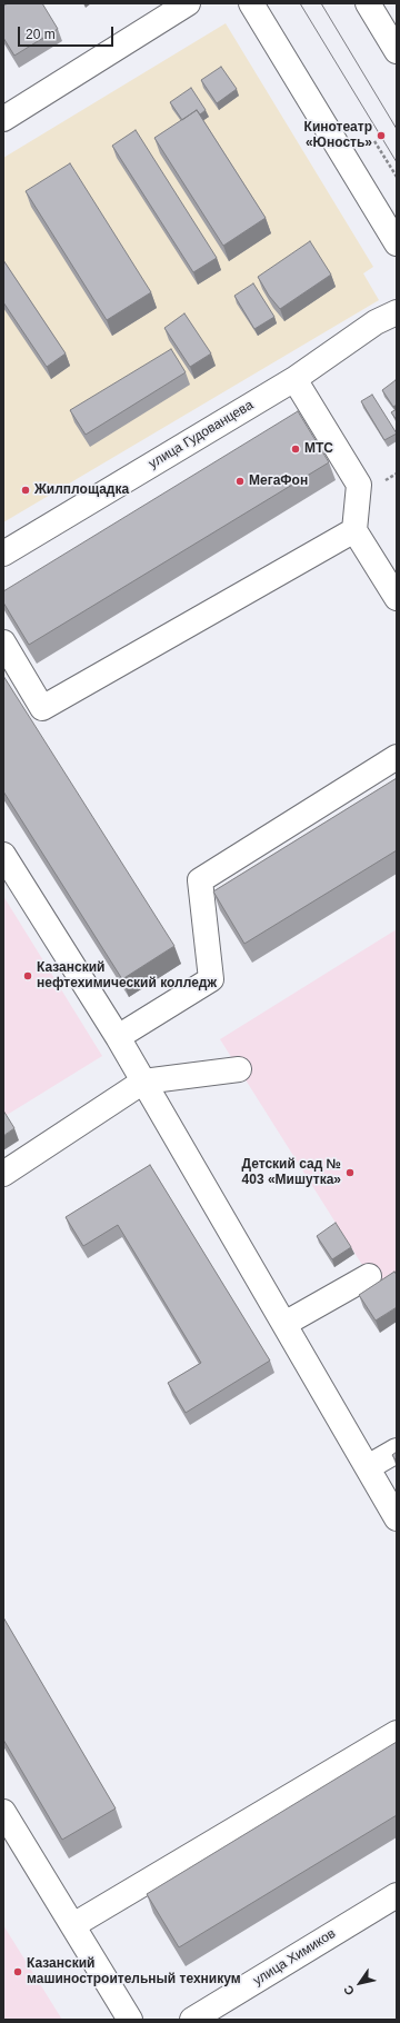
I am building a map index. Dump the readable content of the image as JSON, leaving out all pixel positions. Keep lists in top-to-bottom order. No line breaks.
{"streets":{"street":["улица Гудованцева","улица Химиков"]},"places":["Кинотеатр «Юность»","МТС","МегаФон","Жилплощадка","Казанский нефтехимический колледж","Детский сад № 403 «Мишутка»","Казанский машиностроительный техникум"],"scale_bar":"20 m","north":"bottom left"}
